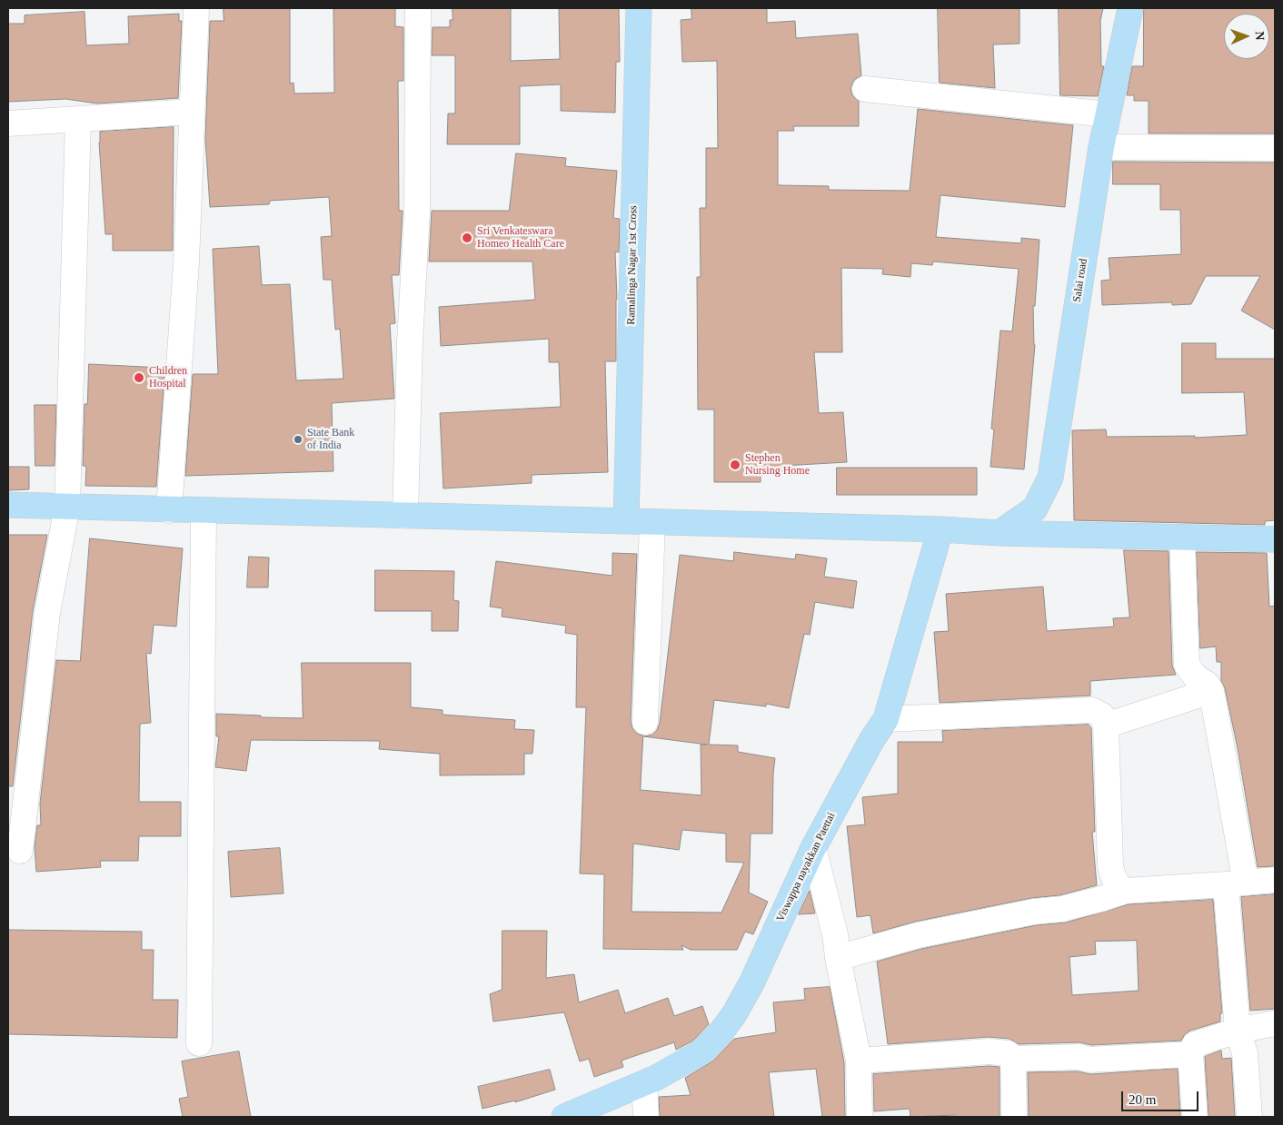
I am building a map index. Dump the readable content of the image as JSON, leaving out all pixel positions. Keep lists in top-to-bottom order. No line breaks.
{"streets":{"main road":["Ramalinga Nagar 1st Cross","Salai road","Viswappa nayakkan Paettai"]},"places":["Sri Venkateswara Homeo Health Care","Children Hospital","State Bank of India","Stephen Nursing Home"],"scale_bar":"20 m","north":"right"}
